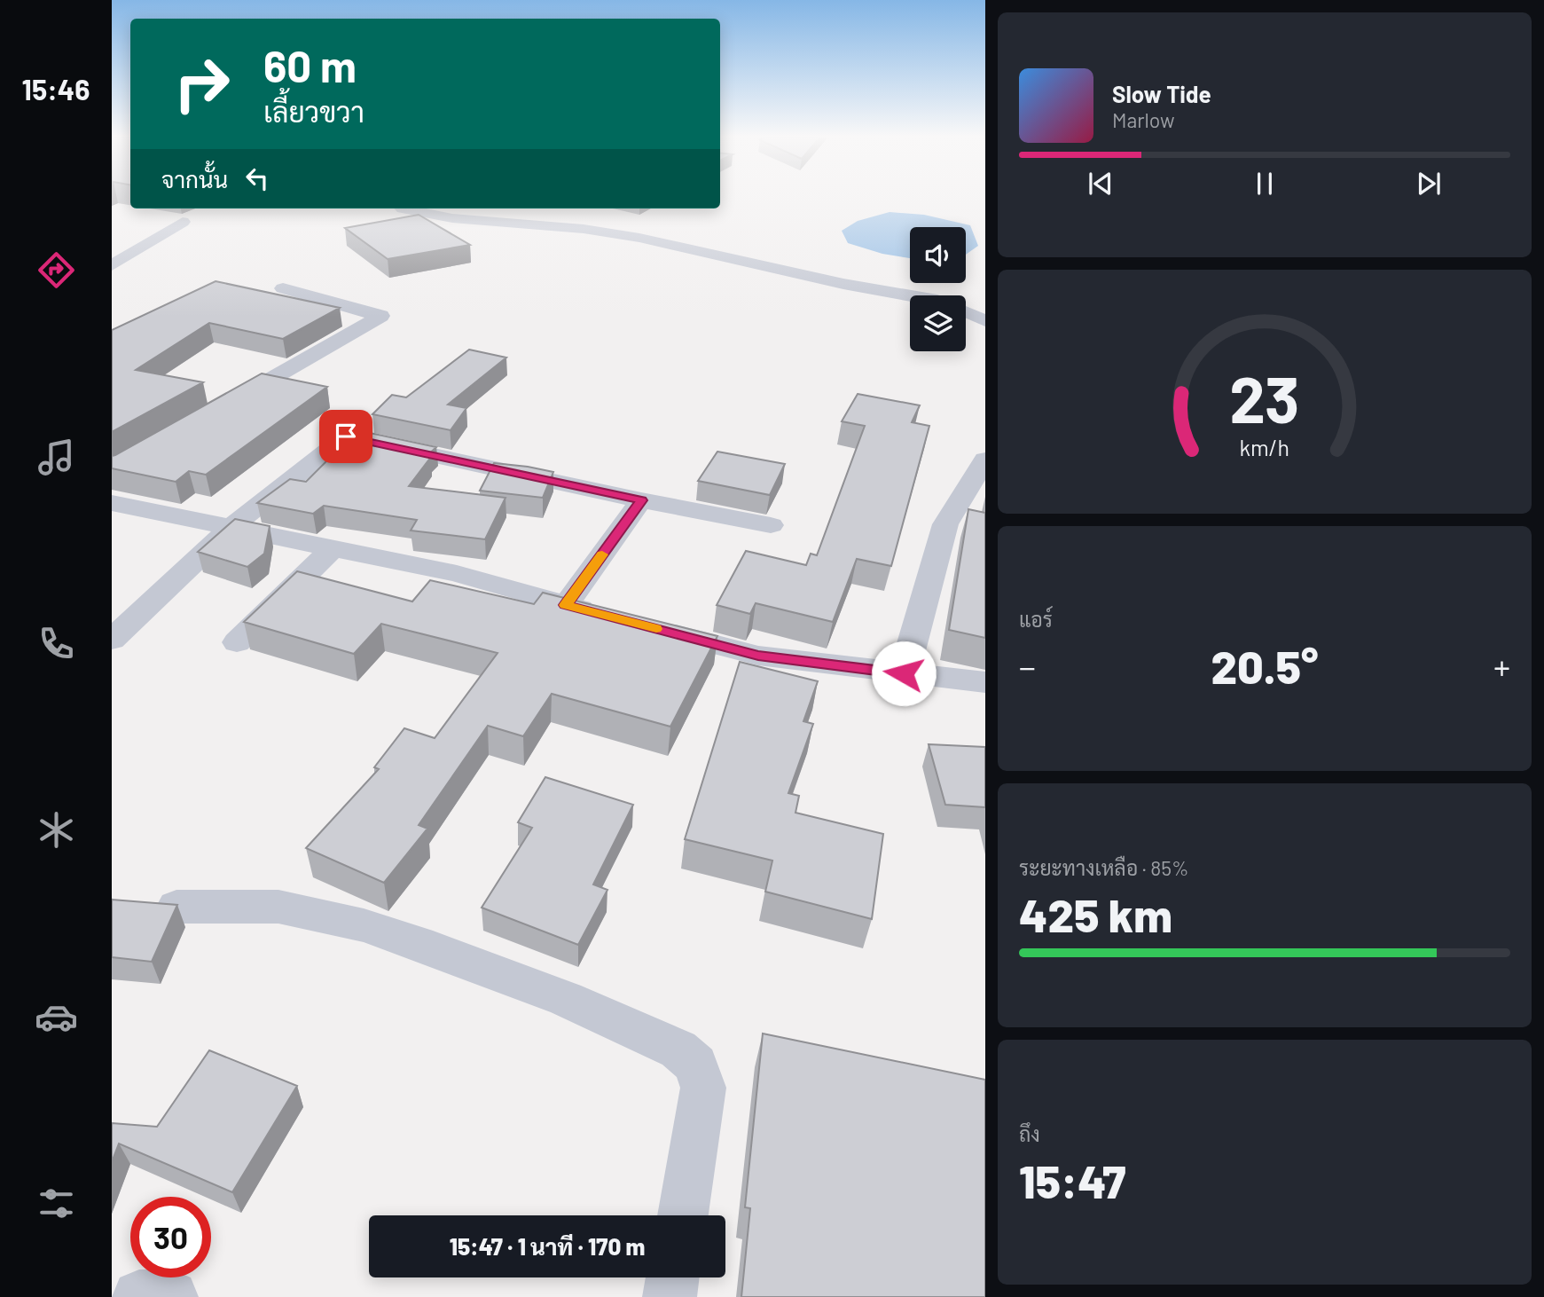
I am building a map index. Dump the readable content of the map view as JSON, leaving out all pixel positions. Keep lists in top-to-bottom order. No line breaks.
{"page":{"tabs":"15:46","turn":["60 m","เลี้ยวขวา"],"song":["Slow Tide","Marlow"],"then":"จากนั้น","tile":["แอร์",["ระยะทางเหลือ · 85%","425 km"],["ถึง","15:47"]],"heat":["−","20.5°","+"],"limit":"30","trip":"15:47 · 1 นาที · 170 m","gauge":["23","km/h"]}}
